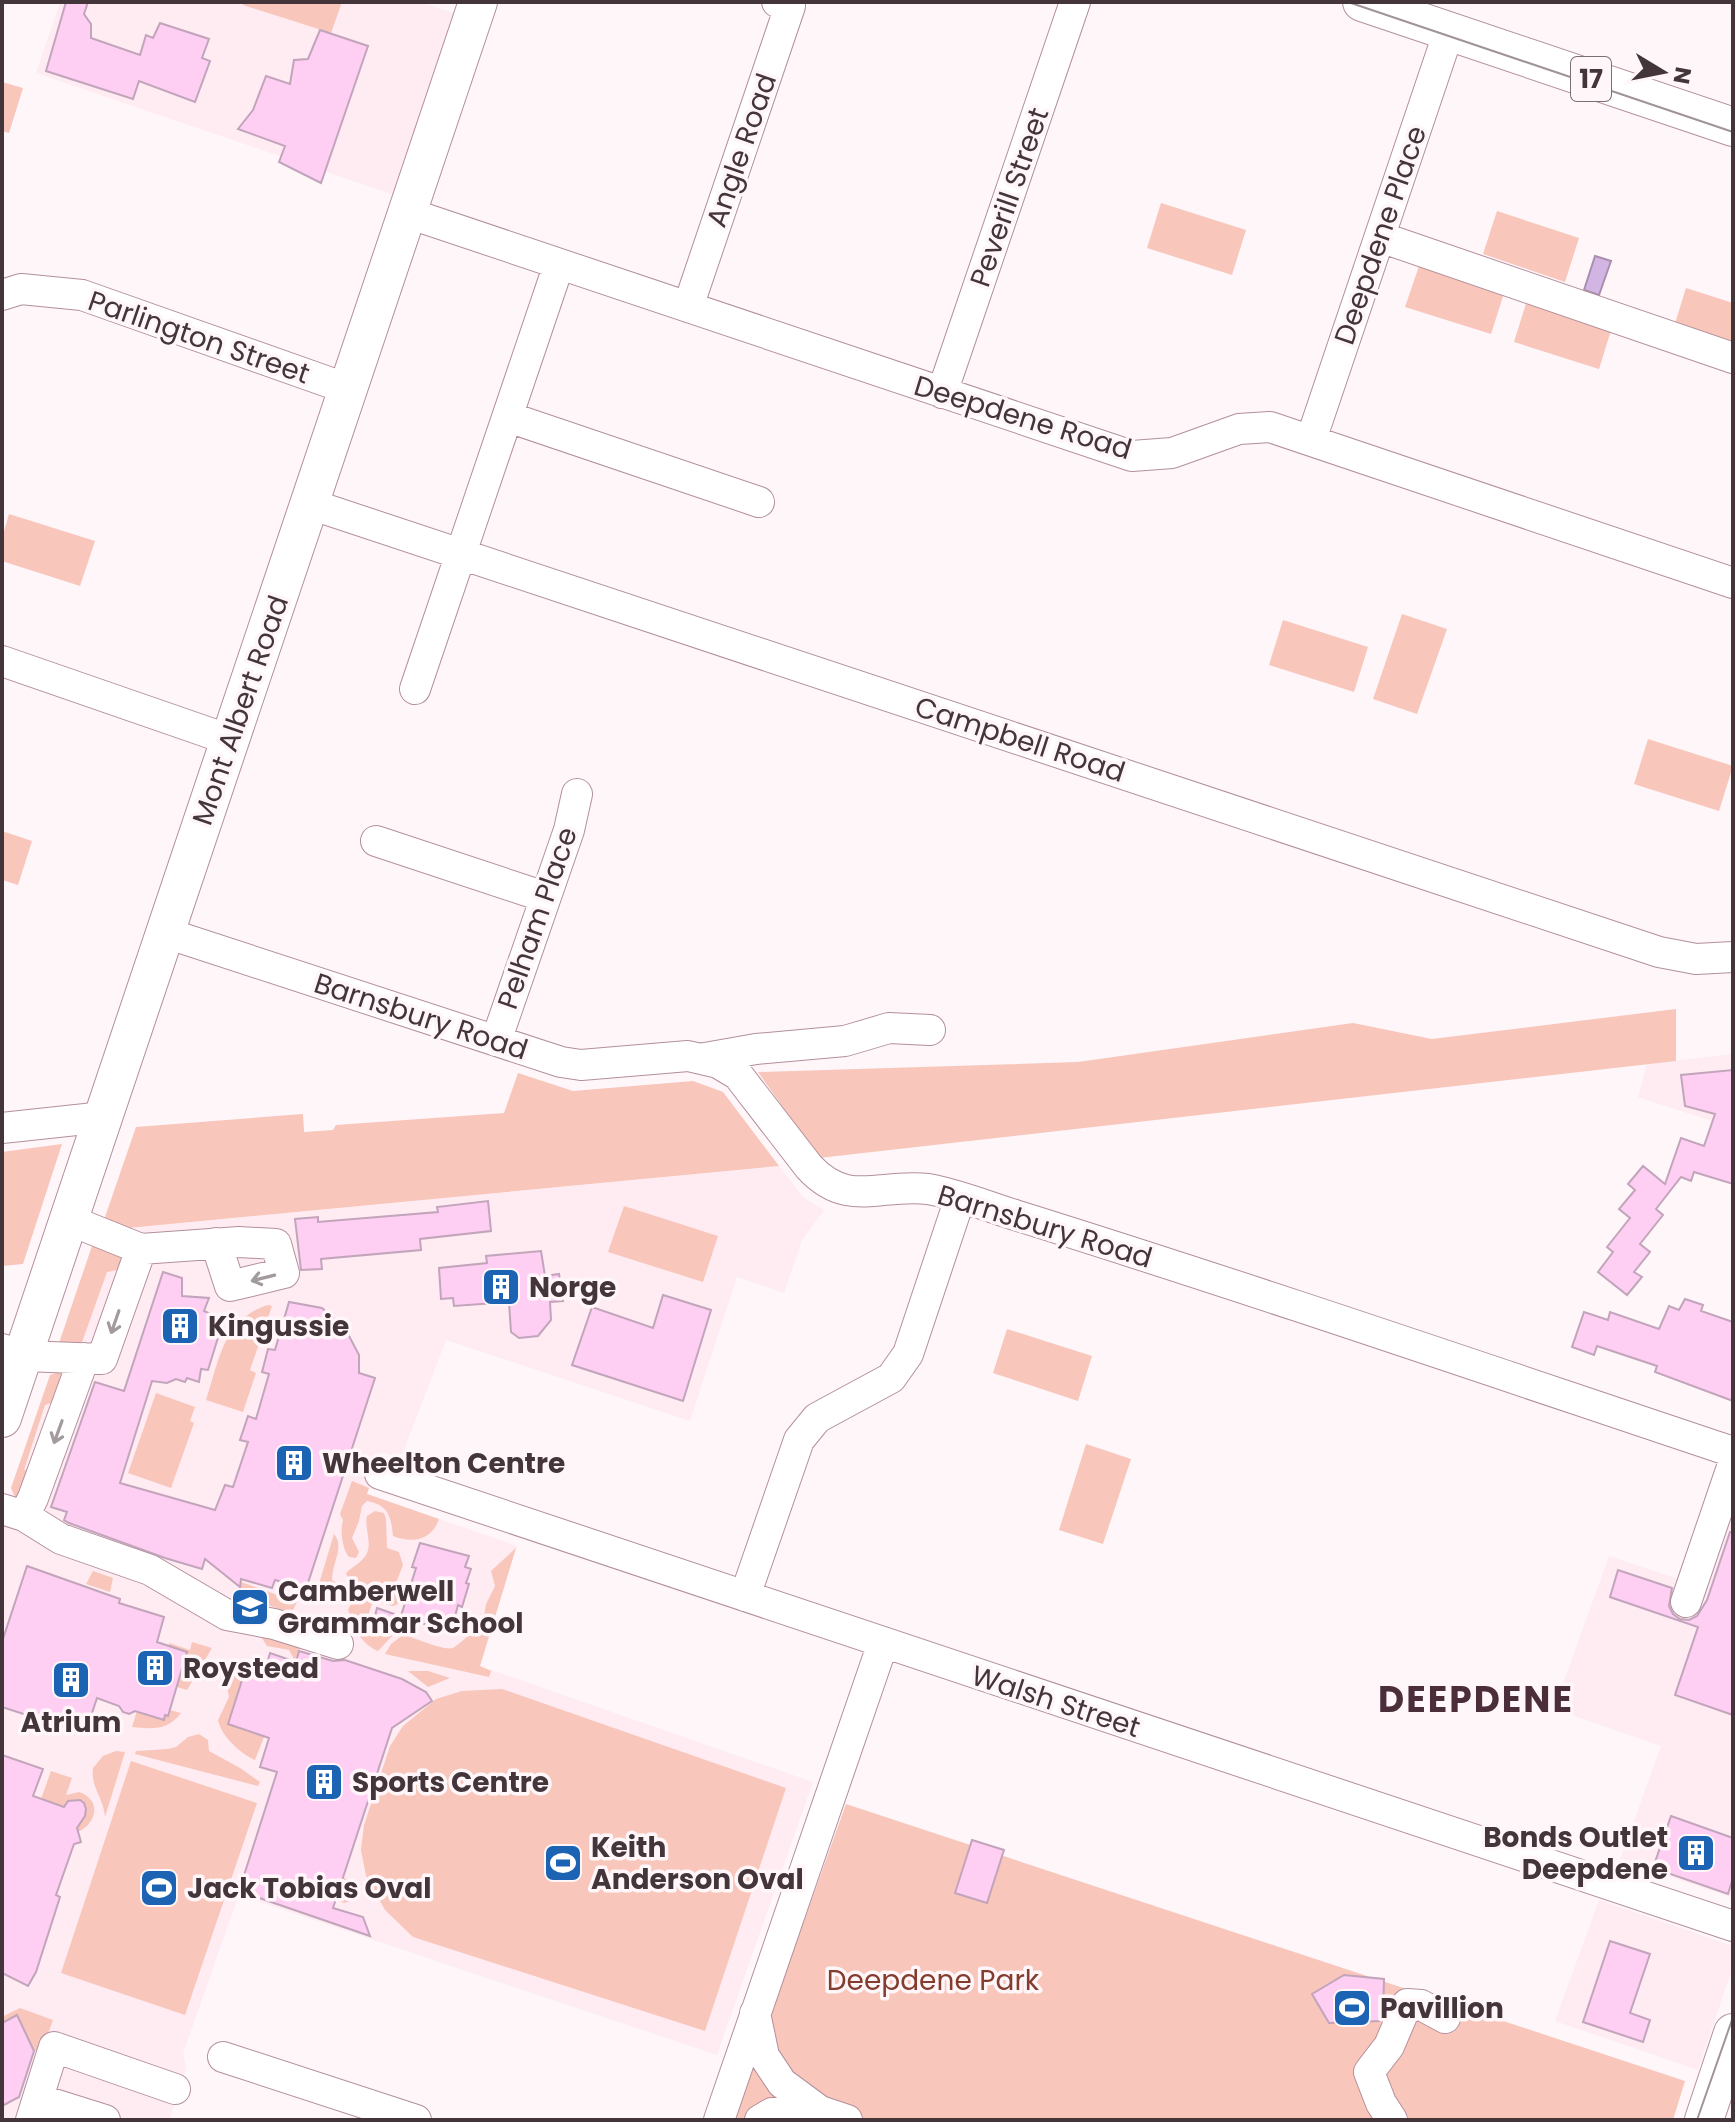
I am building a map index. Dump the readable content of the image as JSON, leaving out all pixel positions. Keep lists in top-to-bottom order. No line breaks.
{"streets":{"main road":["17","Mont Albert Road"],"street":["Angle Road","Peverill Street","Deepdene Place","Parlington Street","Deepdene Road","Campbell Road","Pelham Place","Barnsbury Road","Walsh Street"]},"crossings":[["17","Deepdene Place"],["Angle Road","Deepdene Road"],["Peverill Street","Deepdene Road"],["Deepdene Place","Deepdene Road"],["Parlington Street","Mont Albert Road"],["Deepdene Road","Mont Albert Road"],["Mont Albert Road","Campbell Road"],["Mont Albert Road","Barnsbury Road"],["Pelham Place","Barnsbury Road"]],"districts":["DEEPDENE"],"parks":["Deepdene Park"],"places":{"building":["Norge","Kingussie","Wheelton Centre","Roystead","Atrium","Sports Centre","Bonds Outlet Deepdene"],"school or university":["Camberwell Grammar School"],"sports":["Keith Anderson Oval","Jack Tobias Oval","Pavillion"]},"north":"right"}
